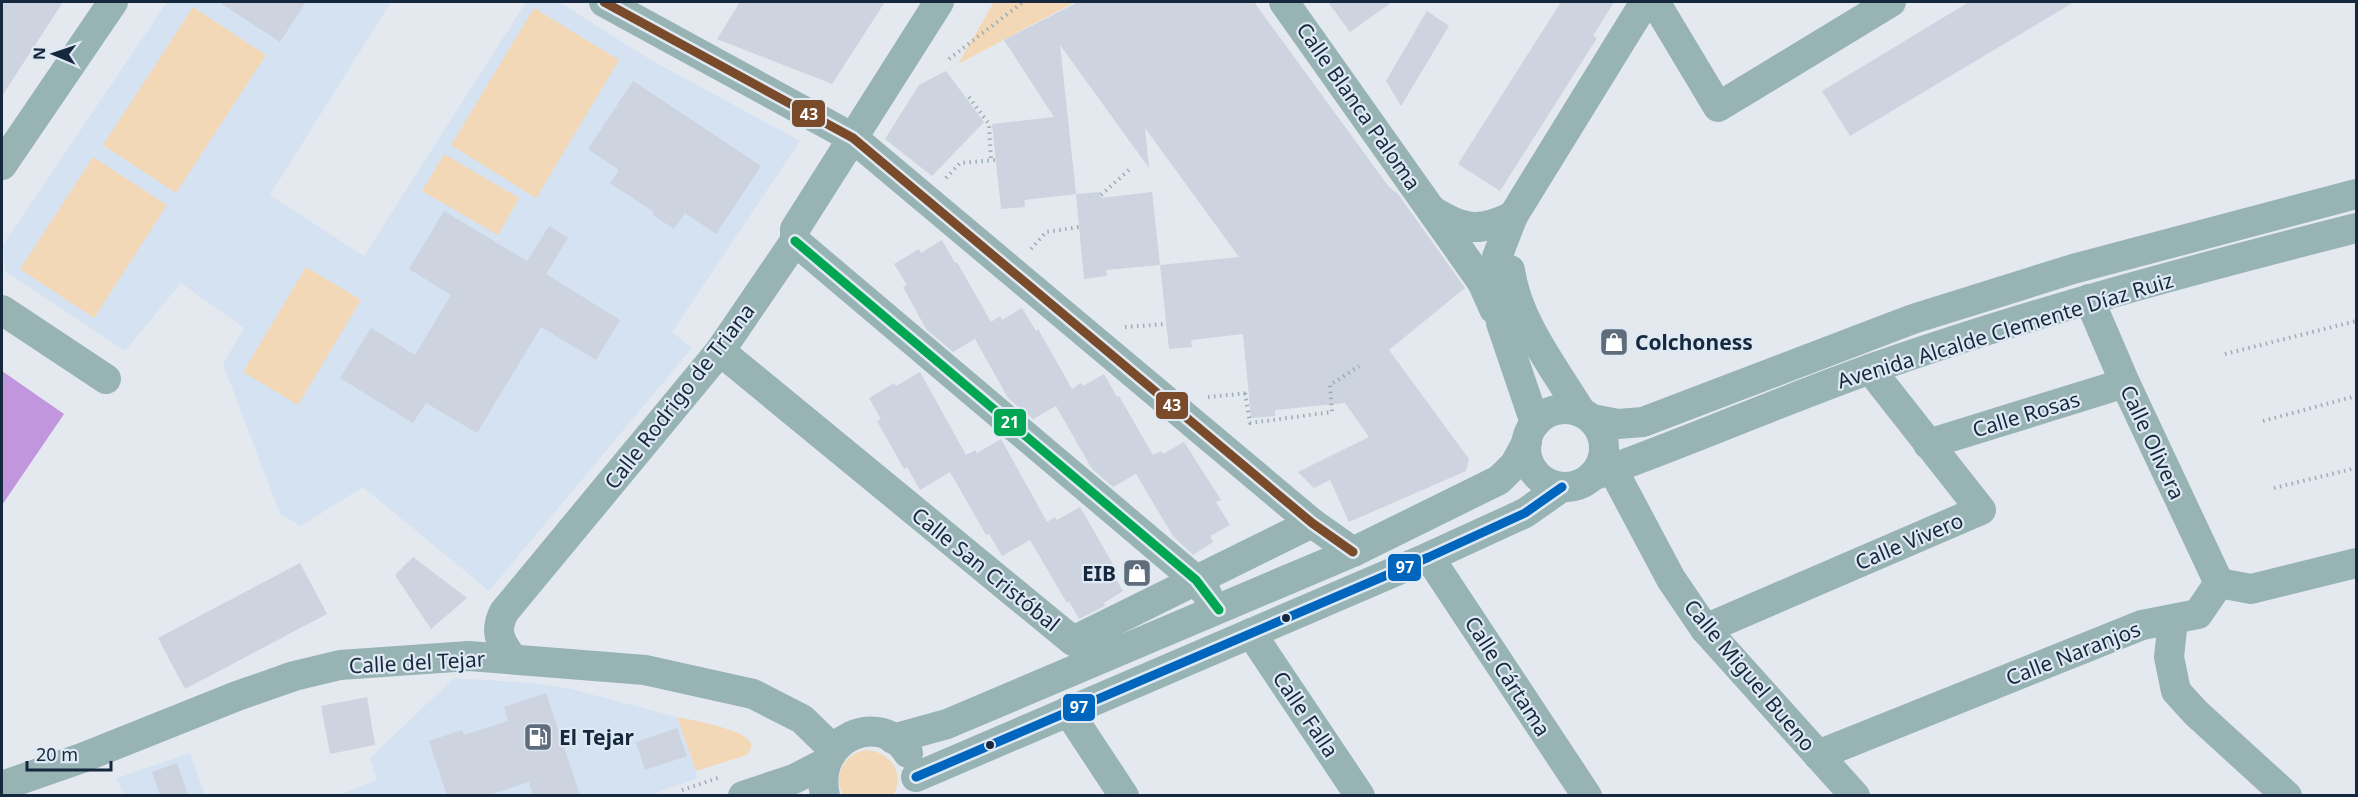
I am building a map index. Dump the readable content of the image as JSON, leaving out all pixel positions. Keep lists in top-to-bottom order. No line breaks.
{"streets":{"street":["Calle Blanca Paloma","Avenida Alcalde Clemente Díaz Ruiz","Calle Rodrigo de Triana","Calle Rosas","Calle Olivera","Calle Vivero","Calle San Cristóbal","Calle Naranjos","Calle del Tejar","Calle Miguel Bueno","Calle Cártama","Calle Falla"]},"crossings":[["Avenida Alcalde Clemente Díaz Ruiz","Calle Olivera"],["Avenida Alcalde Clemente Díaz Ruiz","Calle Vivero"],["Avenida Alcalde Clemente Díaz Ruiz","Calle Miguel Bueno"],["Calle Rodrigo de Triana","Calle San Cristóbal"],["Calle Rodrigo de Triana","Calle del Tejar"],["Calle Rosas","Calle Olivera"],["Calle Rosas","Calle Vivero"],["Calle Olivera","Calle Naranjos"],["Calle Vivero","Calle Miguel Bueno"],["Calle Naranjos","Calle Miguel Bueno"]],"places":{"shop":["Colchoness","EIB"],"fuel station":["El Tejar"]},"lines":["transit line 43","transit line 21","transit line 97"],"scale_bar":"20 m","north":"left"}
